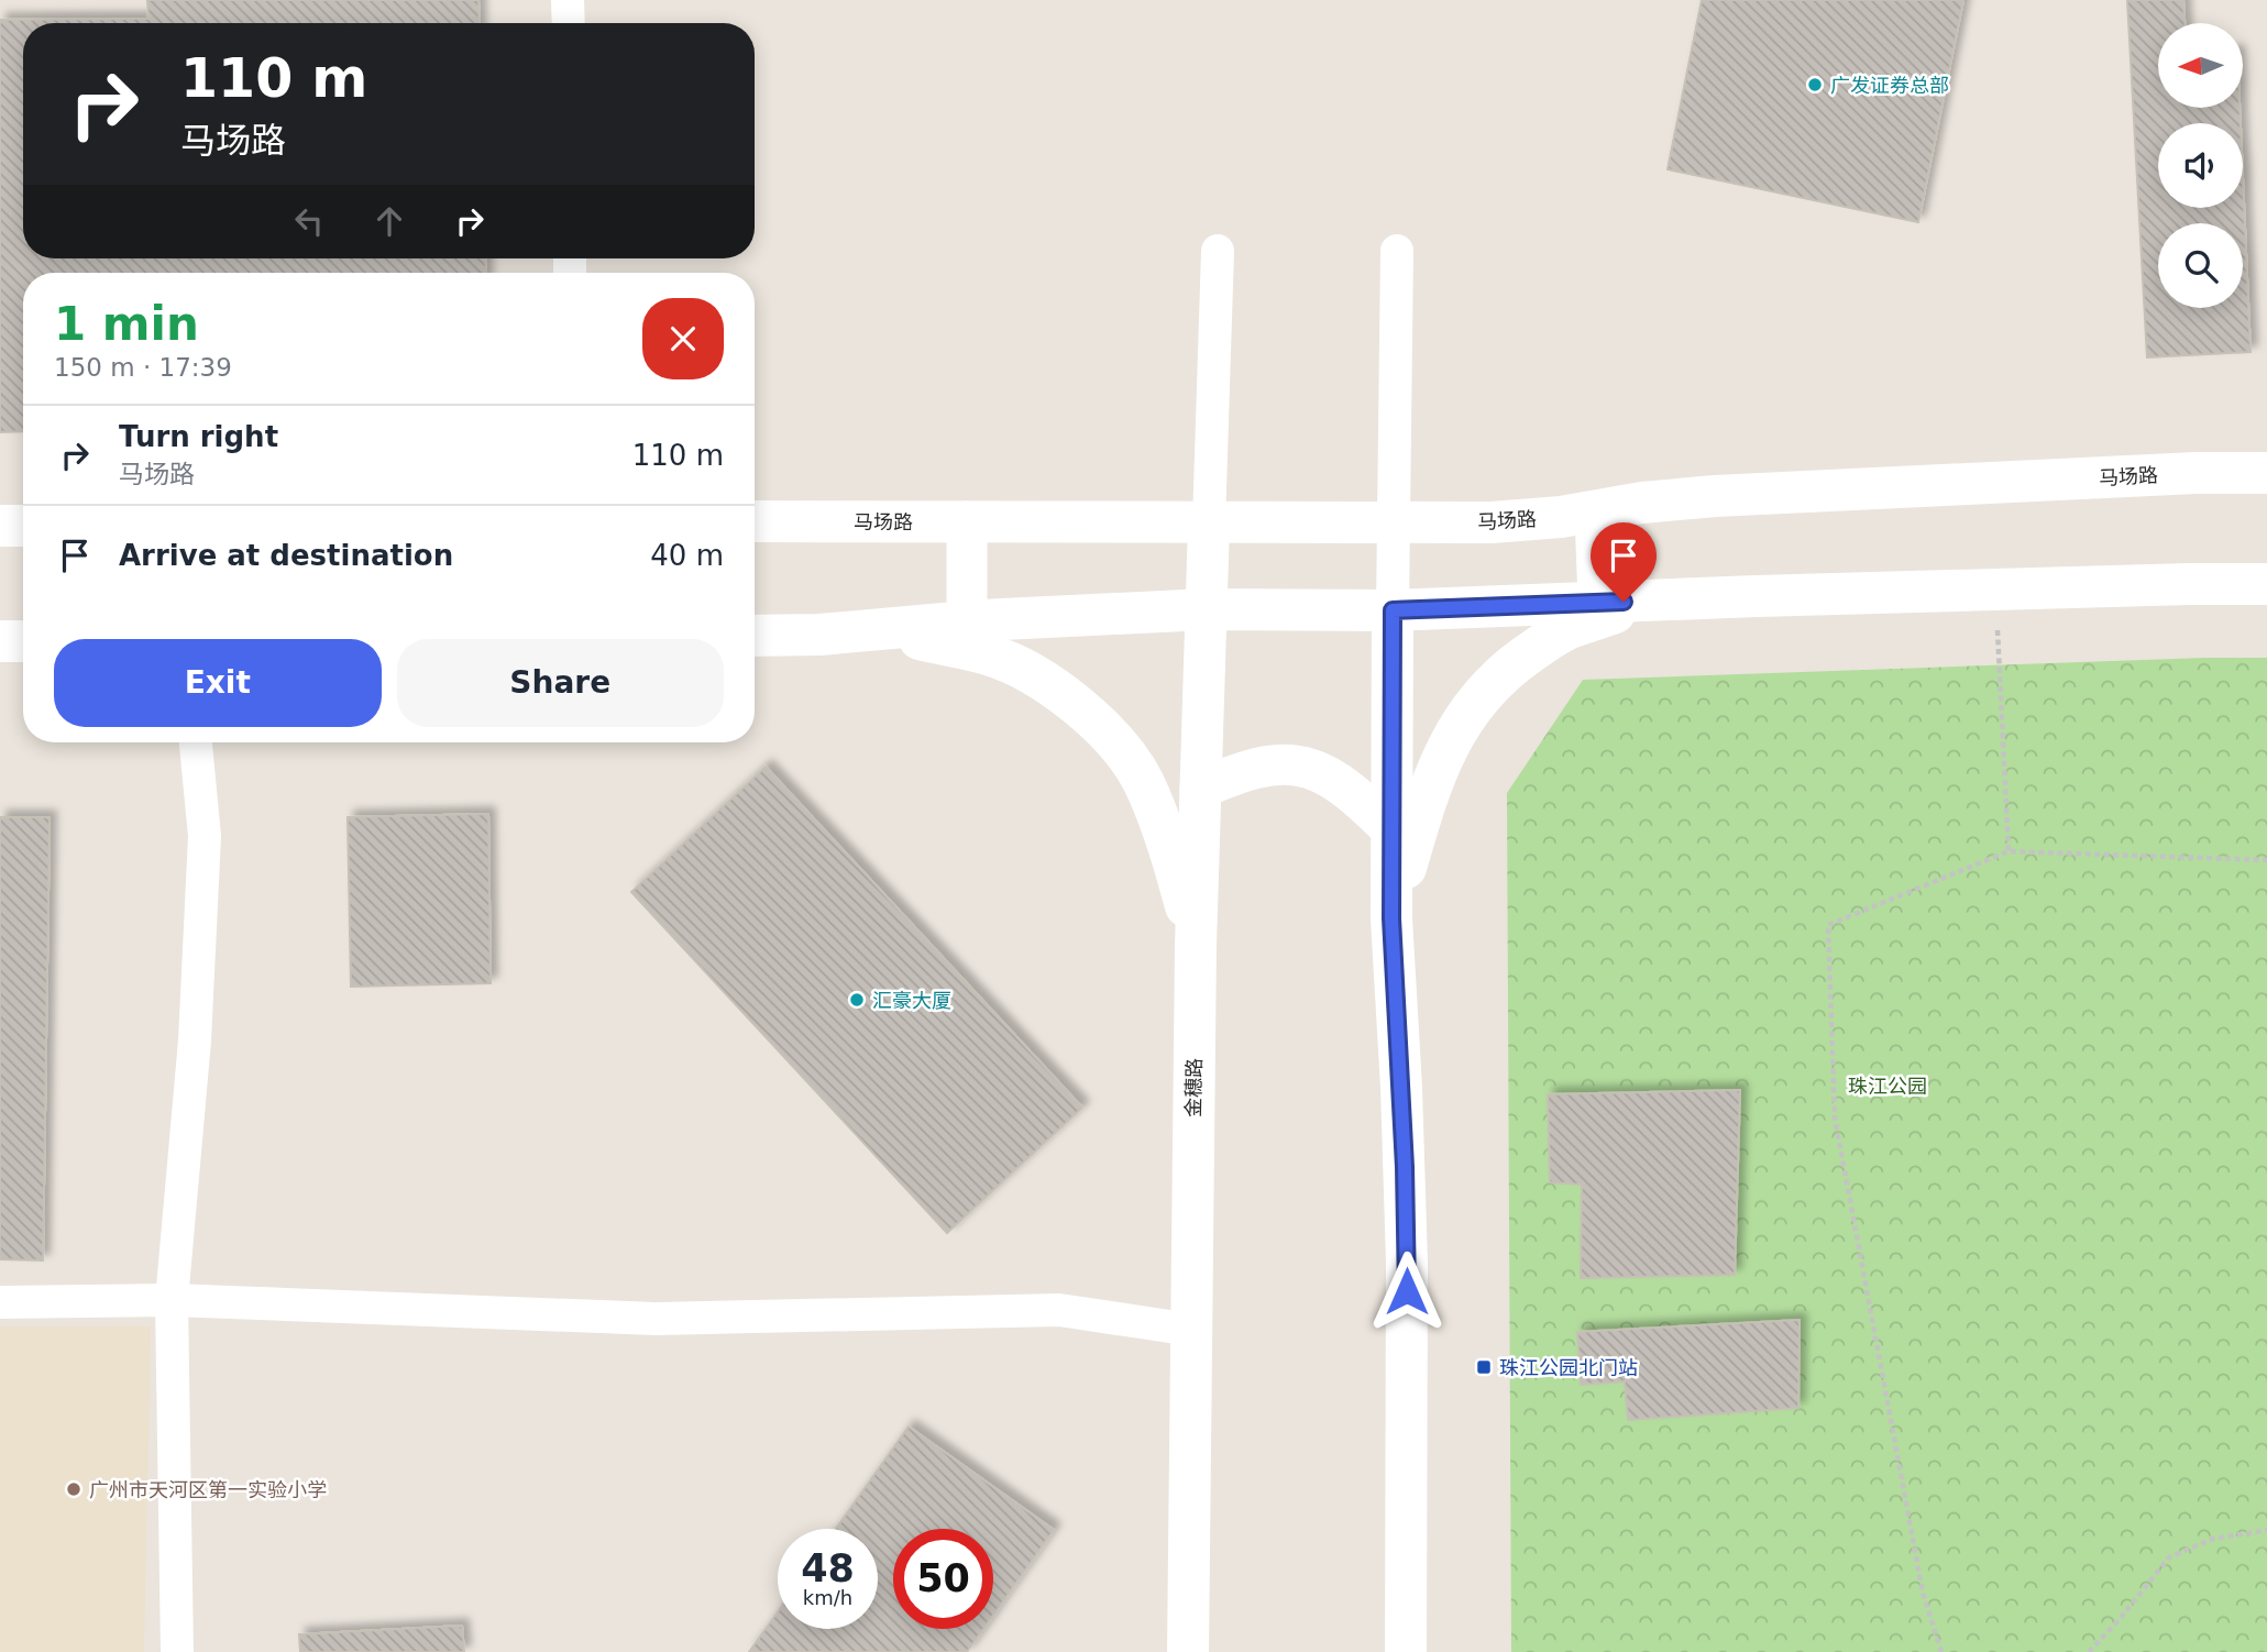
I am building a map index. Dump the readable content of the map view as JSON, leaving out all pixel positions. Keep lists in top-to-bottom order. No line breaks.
{"streets":{"main road":["马场路","金穗路"]},"crossings":[["马场路","金穗路"]],"parks":["珠江公园"],"places":{"other":["广发证券总部","汇豪大厦","广州市天河区第一实验小学"],"transit":["珠江公园北门站"]},"north":"left","page":{"turn":["110 m","马场路"],"heading":["1 min","150 m · 17:39"],"list":[{"name":"Turn right","note":"马场路","value":"110 m"},{"name":"Arrive at destination","value":"40 m"}],"buttons":["Exit","Share"],"speed":"48 km/h","limit":"50"}}
